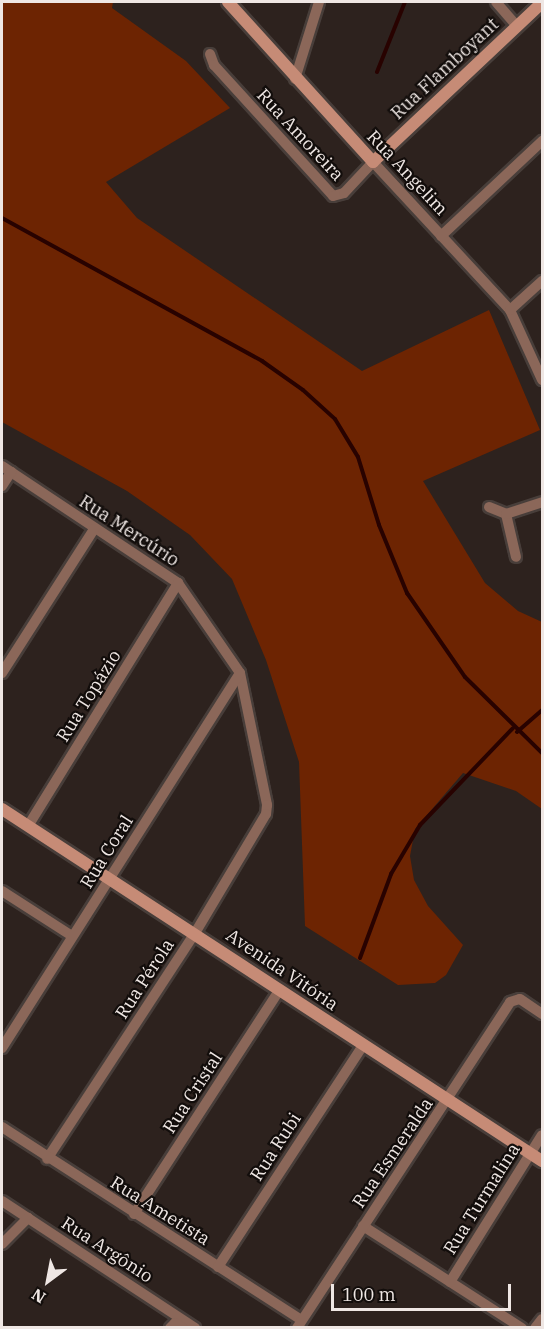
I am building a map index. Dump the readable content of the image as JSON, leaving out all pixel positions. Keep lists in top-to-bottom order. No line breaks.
{"streets":{"street":["Rua Flamboyant","Rua Amoreira","Rua Angelim","Rua Mercúrio","Rua Topázio","Rua Coral","Avenida Vitória","Rua Pérola","Rua Cristal","Rua Rubi","Rua Esmeralda","Rua Turmalina","Rua Ametista","Rua Argônio"]},"crossings":[["Rua Flamboyant","Rua Amoreira"],["Rua Flamboyant","Rua Angelim"],["Rua Amoreira","Rua Angelim"],["Rua Mercúrio","Rua Topázio"],["Rua Mercúrio","Rua Coral"],["Rua Mercúrio","Rua Pérola"],["Rua Topázio","Avenida Vitória"],["Rua Coral","Avenida Vitória"],["Avenida Vitória","Rua Pérola"],["Avenida Vitória","Rua Cristal"],["Avenida Vitória","Rua Rubi"],["Avenida Vitória","Rua Esmeralda"],["Avenida Vitória","Rua Turmalina"],["Rua Pérola","Rua Ametista"],["Rua Cristal","Rua Ametista"],["Rua Rubi","Rua Ametista"],["Rua Esmeralda","Rua Ametista"]],"scale_bar":"100 m","north":"bottom left"}
